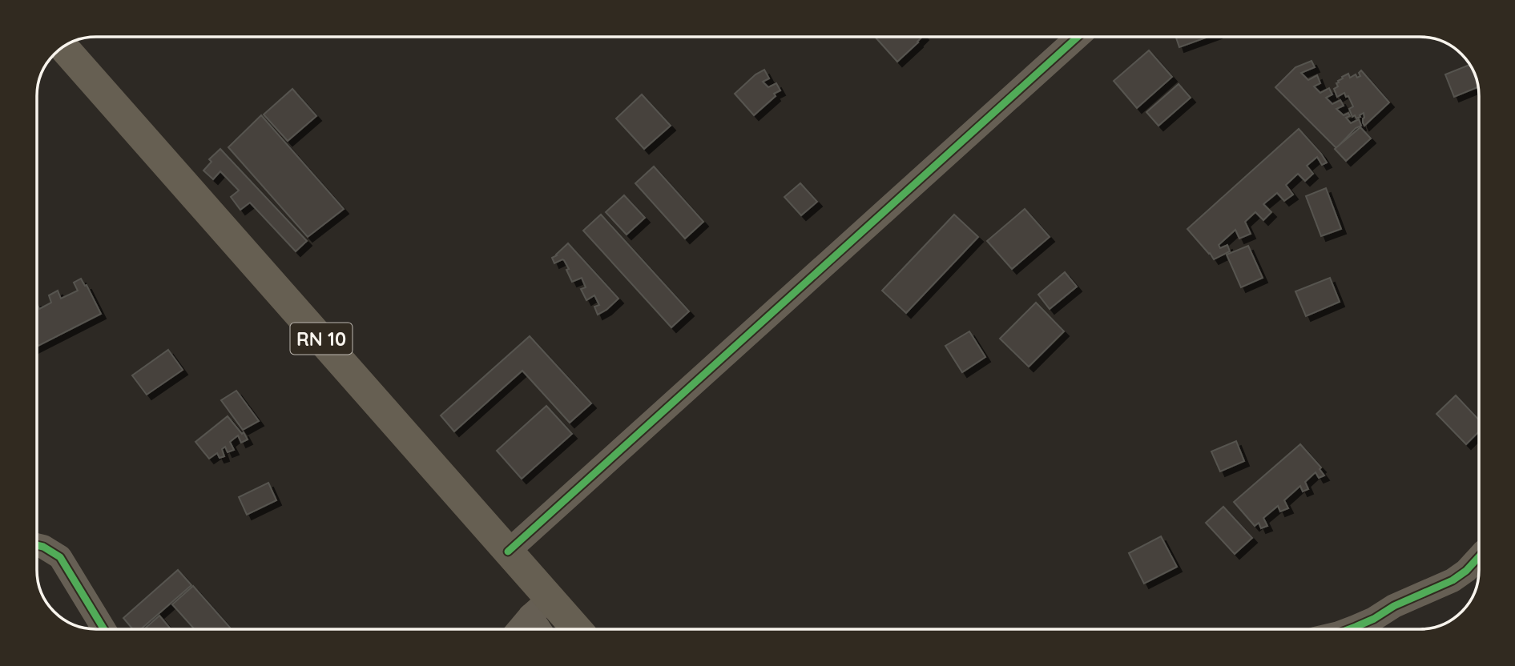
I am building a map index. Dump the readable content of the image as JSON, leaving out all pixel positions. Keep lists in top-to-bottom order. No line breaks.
{"streets":{"main road":["RN 10"]}}
